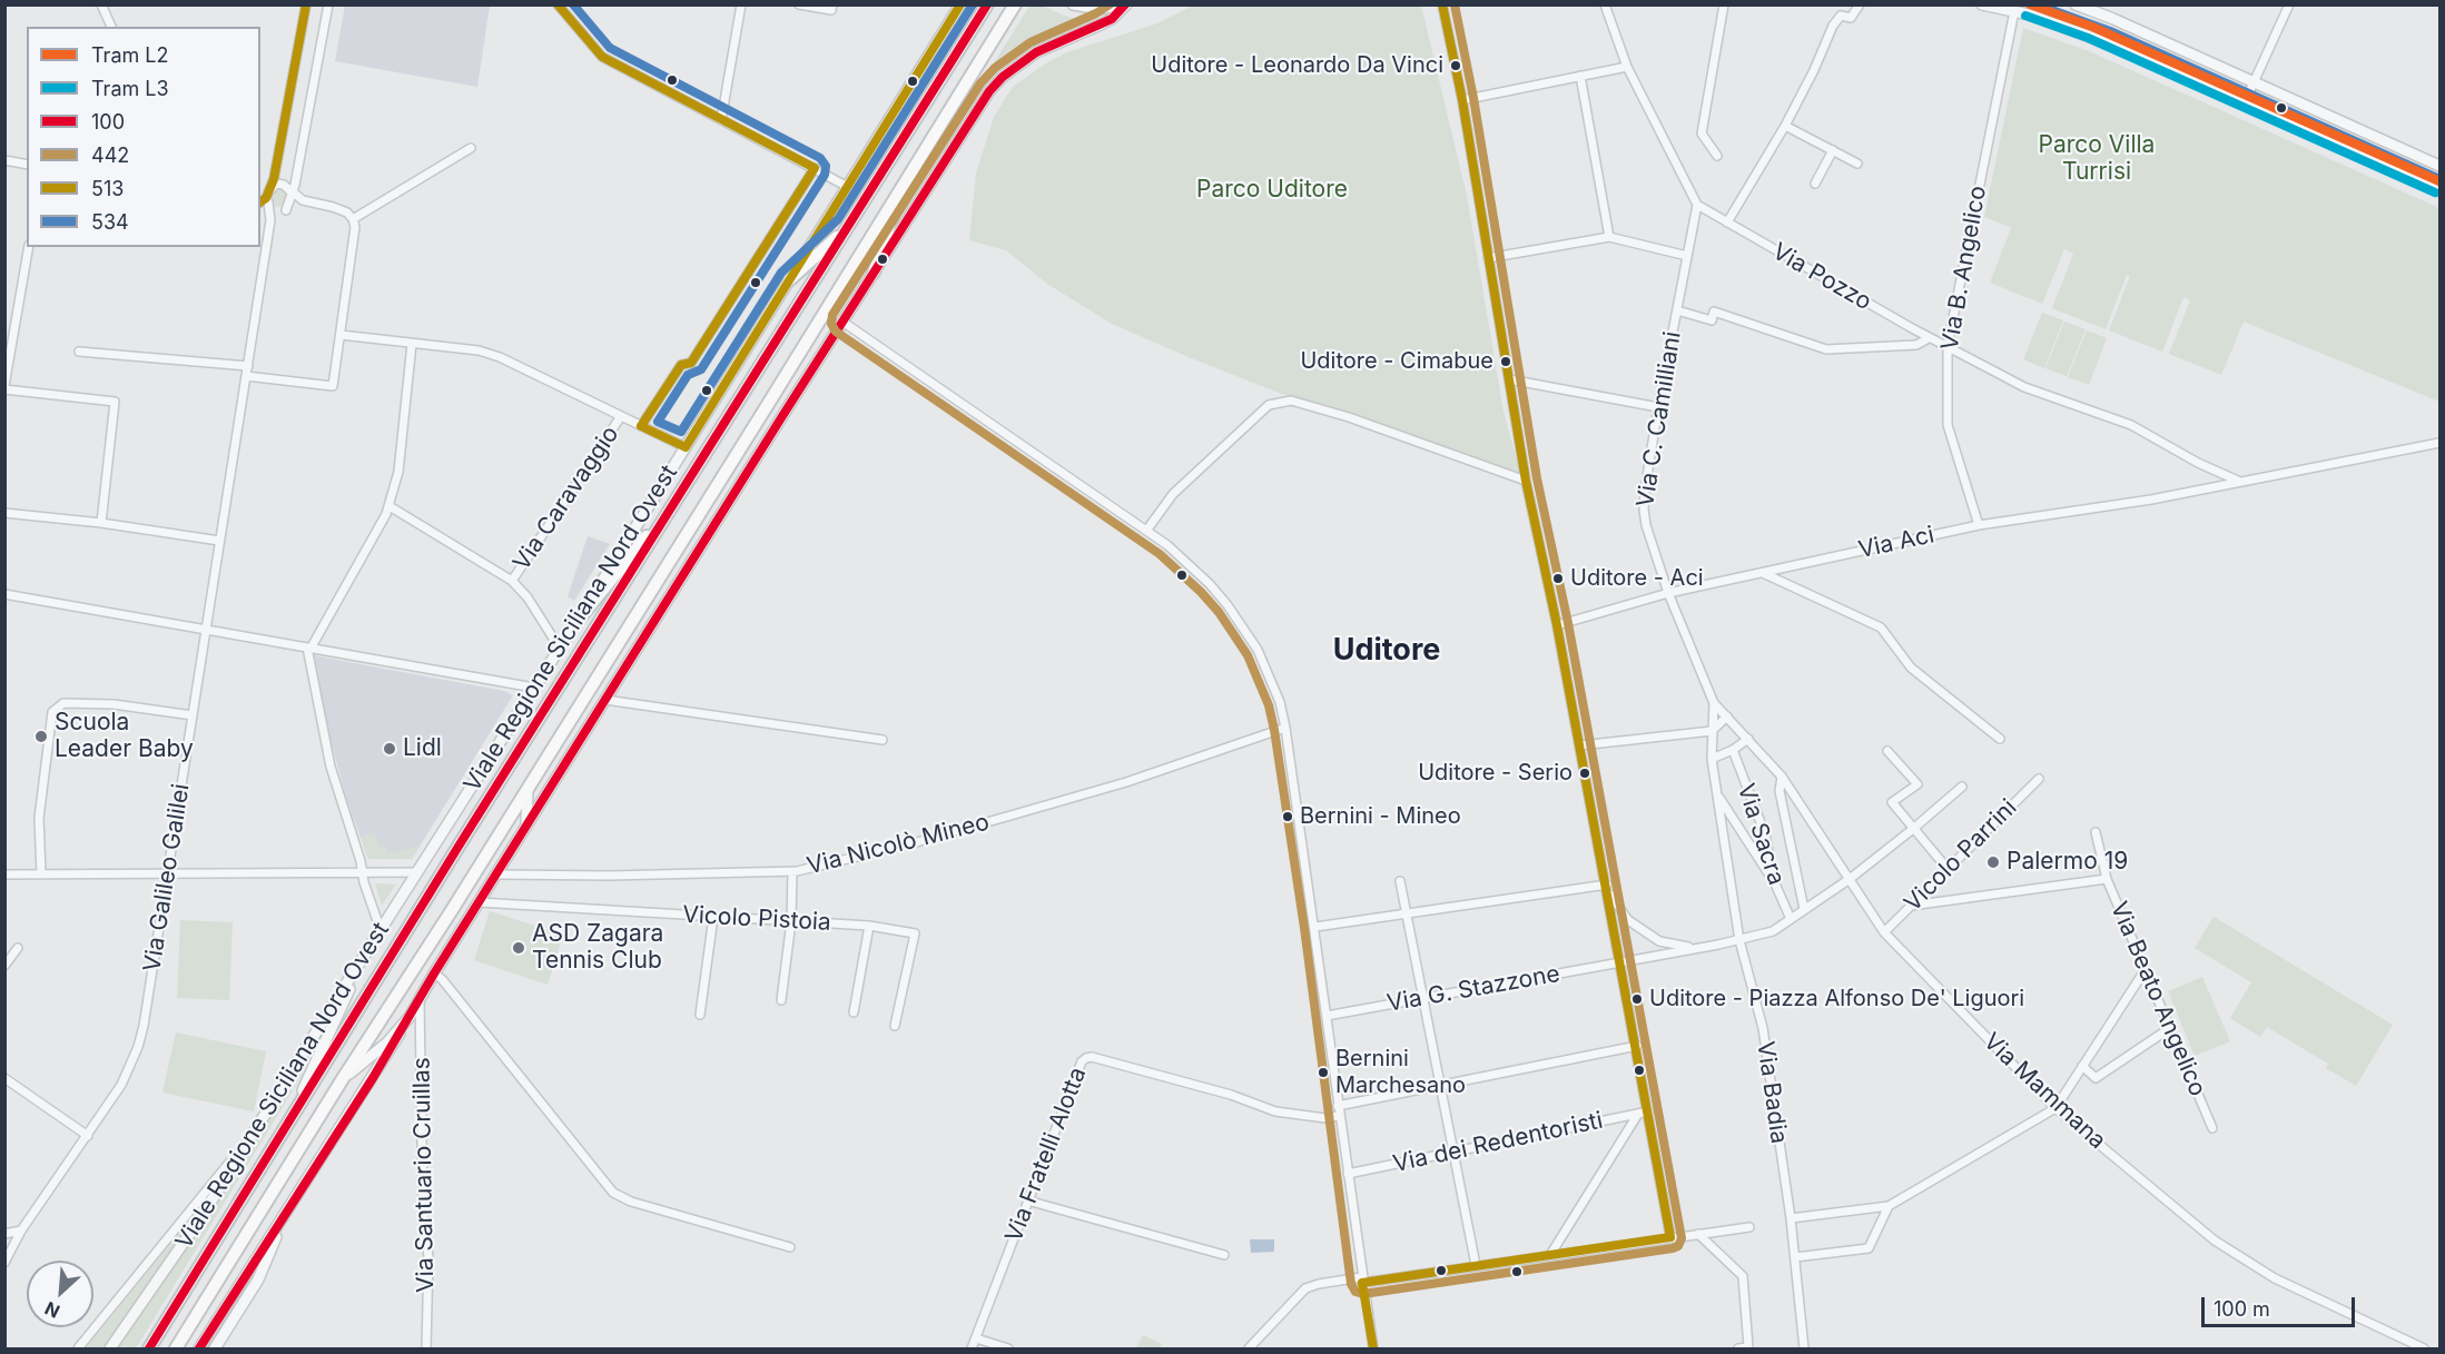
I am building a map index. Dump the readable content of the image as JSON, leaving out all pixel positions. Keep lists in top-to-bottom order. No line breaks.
{"streets":{"main road":["Viale Regione Siciliana Nord Ovest"],"street":["Via B. Angelico","Via Pozzo","Via C. Camilliani","Via Caravaggio","Via Aci","Via Sacra","Via Nicolò Mineo","Vicolo Parrini","Via Galileo Galilei","Vicolo Pistoia","Via G. Stazzone","Via Beato Angelico","Via Mammana","Via Badia","Via dei Redentoristi","Via Fratelli Alotta","Via Santuario Cruillas"]},"crossings":[["Via B. Angelico","Via Pozzo"],["Via B. Angelico","Via Aci"],["Via Pozzo","Via C. Camilliani"],["Via Pozzo","Via Aci"],["Via C. Camilliani","Via Aci"],["Via C. Camilliani","Via Mammana"],["Via C. Camilliani","Via Badia"],["Via Sacra","Via G. Stazzone"],["Vicolo Parrini","Via Mammana"],["Via G. Stazzone","Via Mammana"],["Via G. Stazzone","Via Badia"],["Via Mammana","Via Badia"]],"districts":["Uditore"],"parks":["Parco Villa Turrisi","Parco Uditore"],"places":["Uditore - Leonardo Da Vinci","Uditore - Cimabue","Uditore - Aci","Scuola Leader Baby","Lidl","Uditore - Serio","Bernini - Mineo","Palermo 19","ASD Zagara Tennis Club","Uditore - Piazza Alfonso De' Liguori","Bernini Marchesano"],"lines":["tram line L2","transit line 100","transit line 442","transit line 513","transit line 534","tram line L3"],"legend":["Tram L2","Tram L3","100","442","513","534"],"scale_bar":"100 m","north":"bottom left"}
